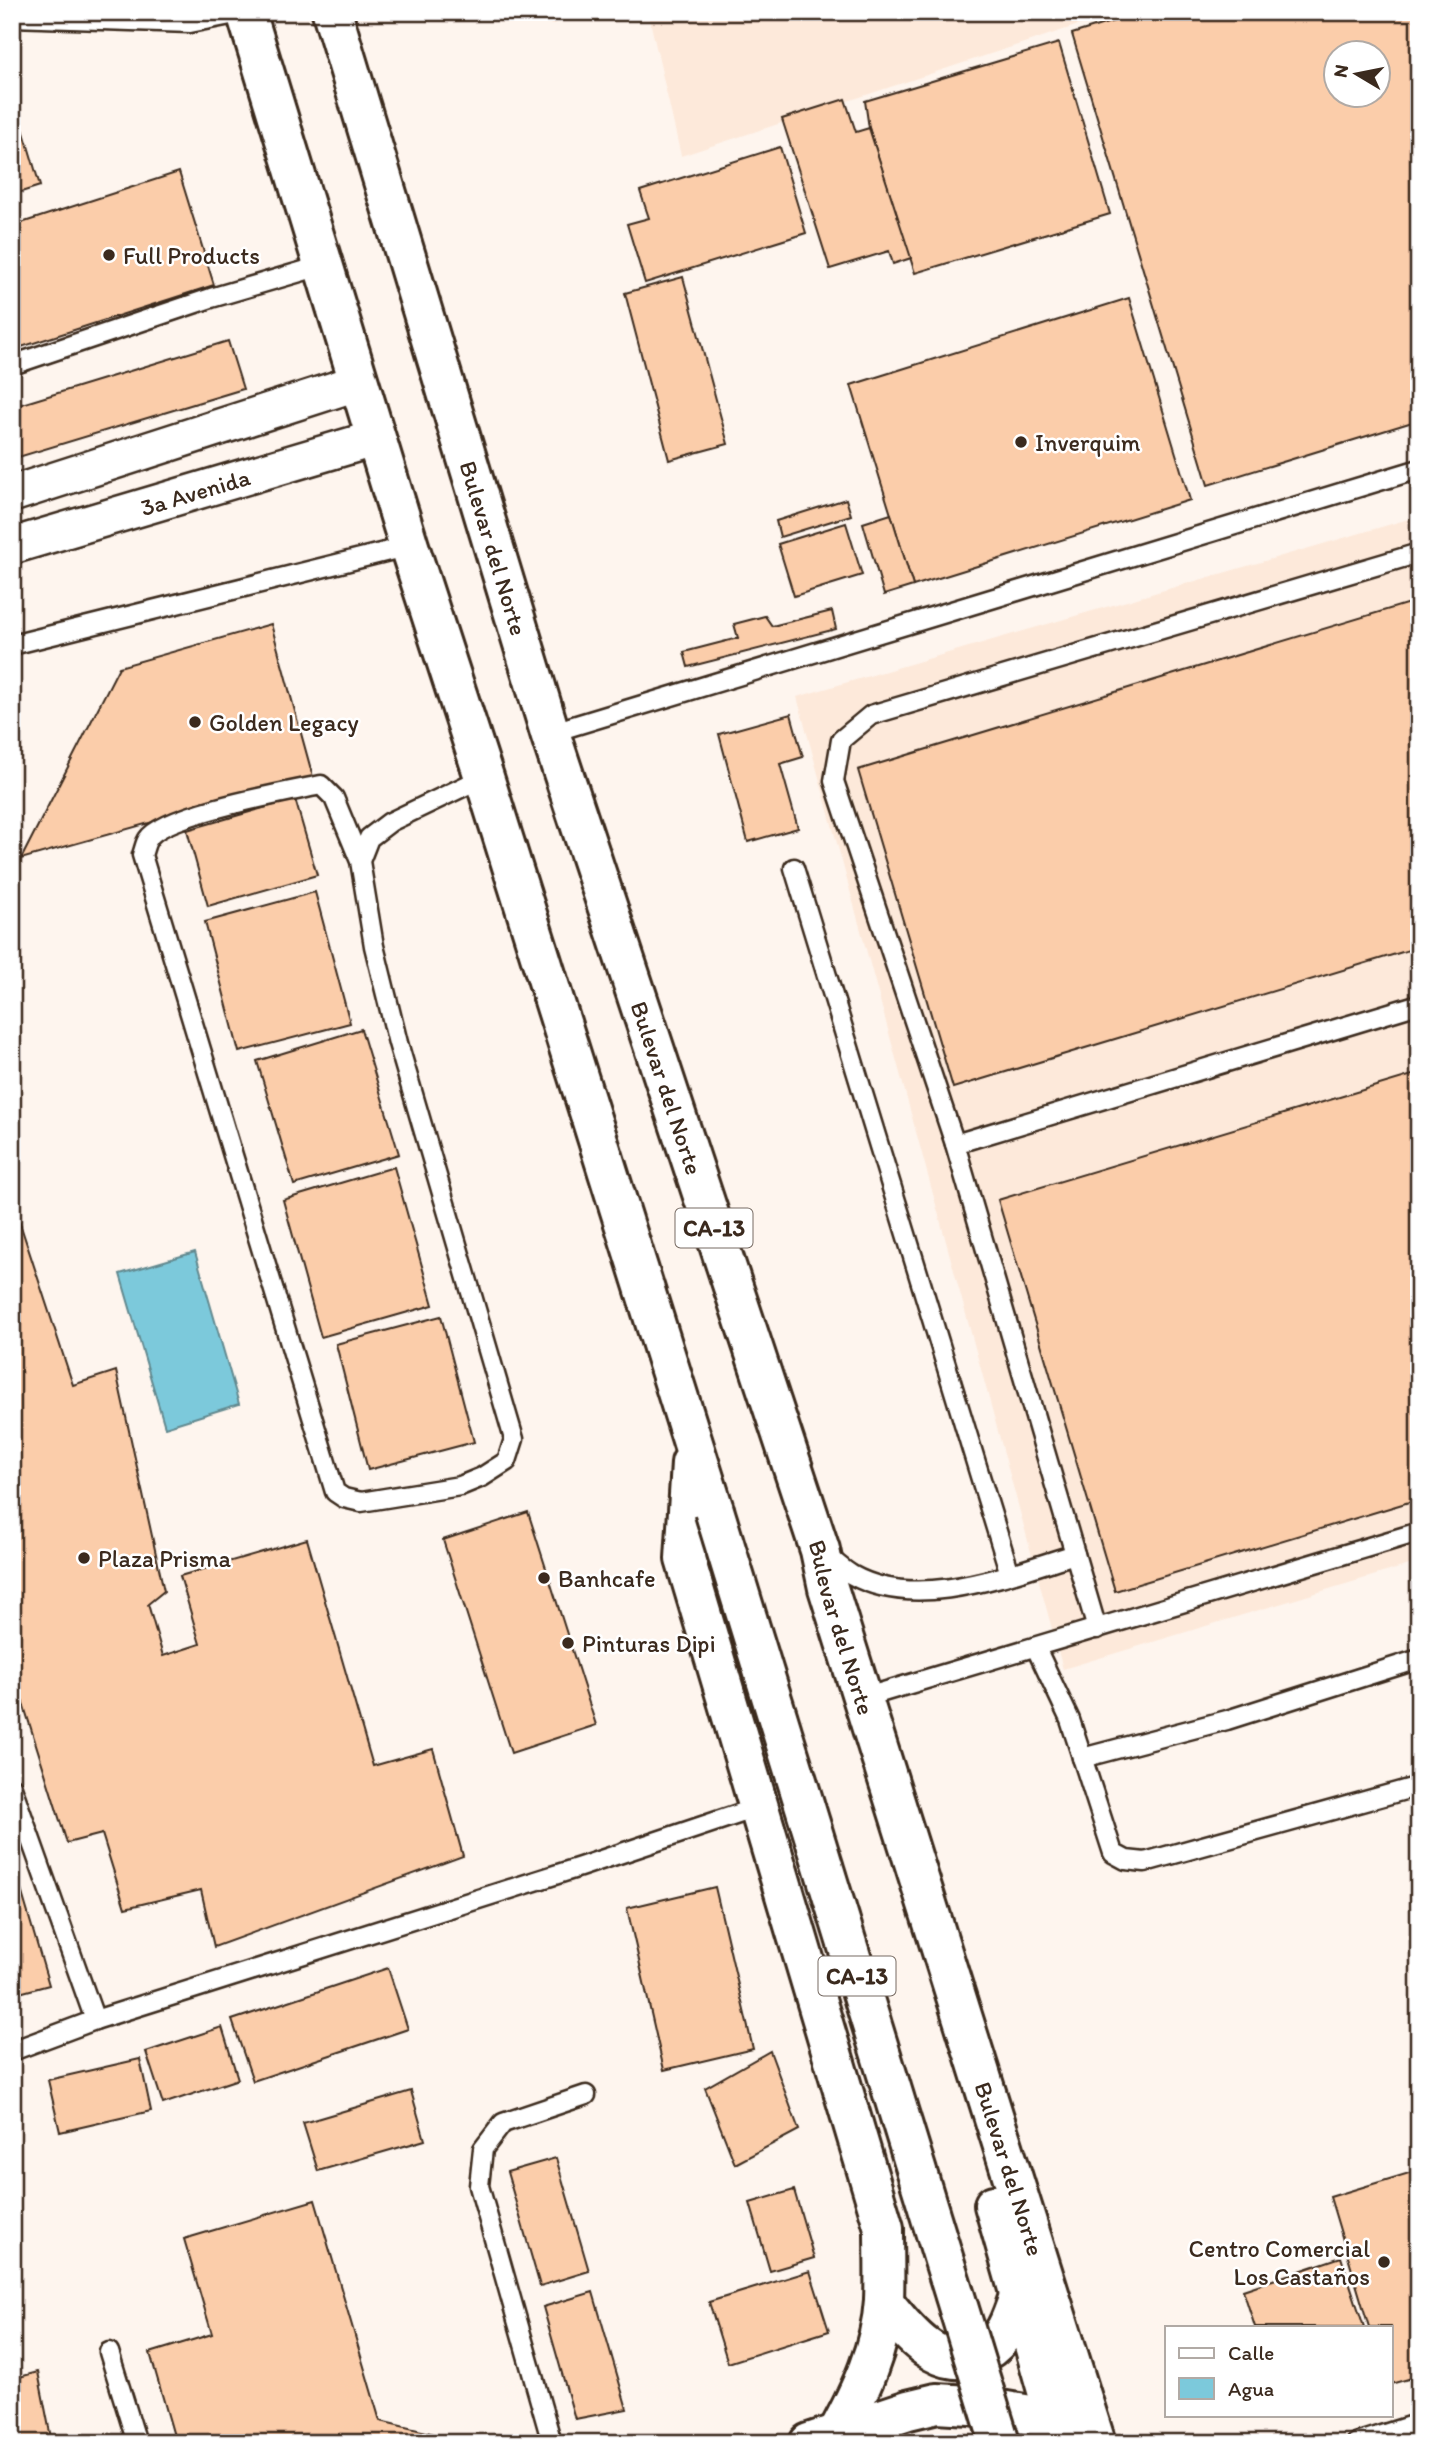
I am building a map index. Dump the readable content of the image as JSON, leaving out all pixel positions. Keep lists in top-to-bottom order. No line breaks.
{"streets":{"main road":["Bulevar del Norte","CA-13"],"street":["3a Avenida"]},"crossings":[["3a Avenida","CA-13"]],"places":["Full Products","Inverquim","Golden Legacy","Plaza Prisma","Banhcafe","Pinturas Dipi","Centro Comercial Los Castaños"],"legend":["Calle","Agua"],"north":"left"}
